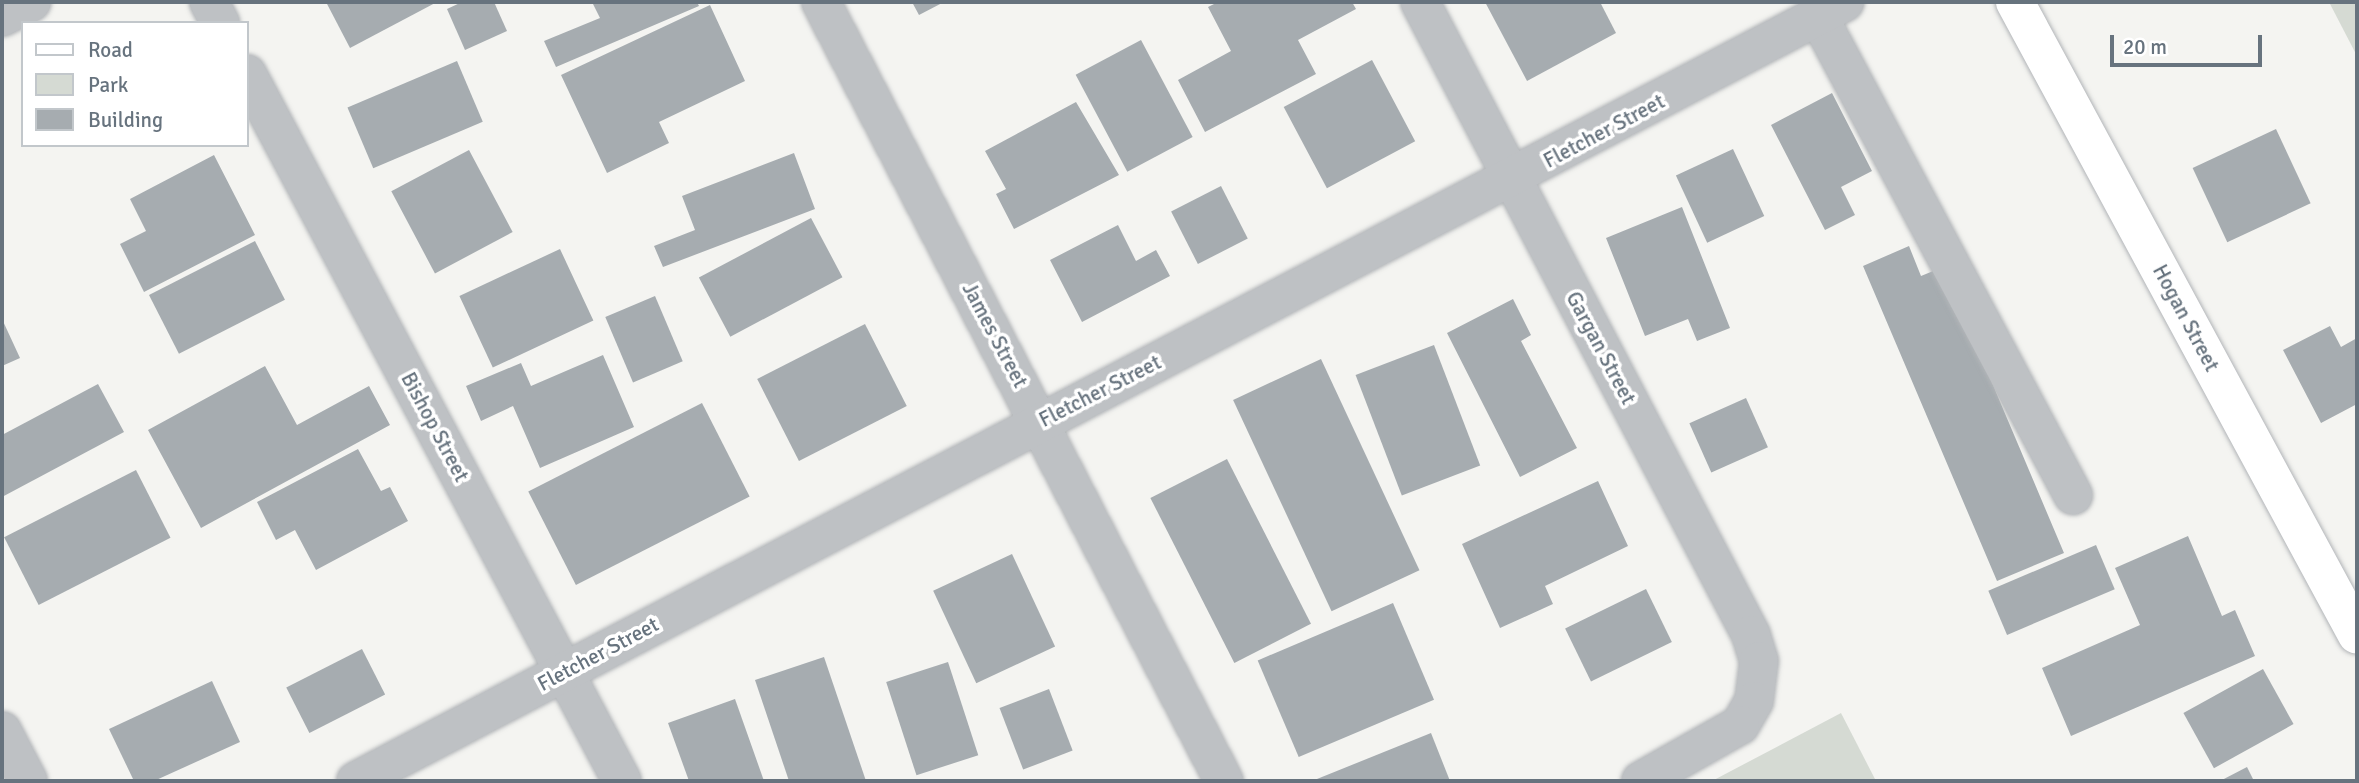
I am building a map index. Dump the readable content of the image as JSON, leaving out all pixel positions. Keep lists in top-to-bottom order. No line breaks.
{"streets":{"main road":["Hogan Street"],"street":["Fletcher Street","James Street","Gargan Street","Bishop Street"]},"crossings":[["Fletcher Street","James Street"],["Fletcher Street","Gargan Street"],["Fletcher Street","Bishop Street"]],"legend":["Road","Park","Building"],"scale_bar":"20 m"}
